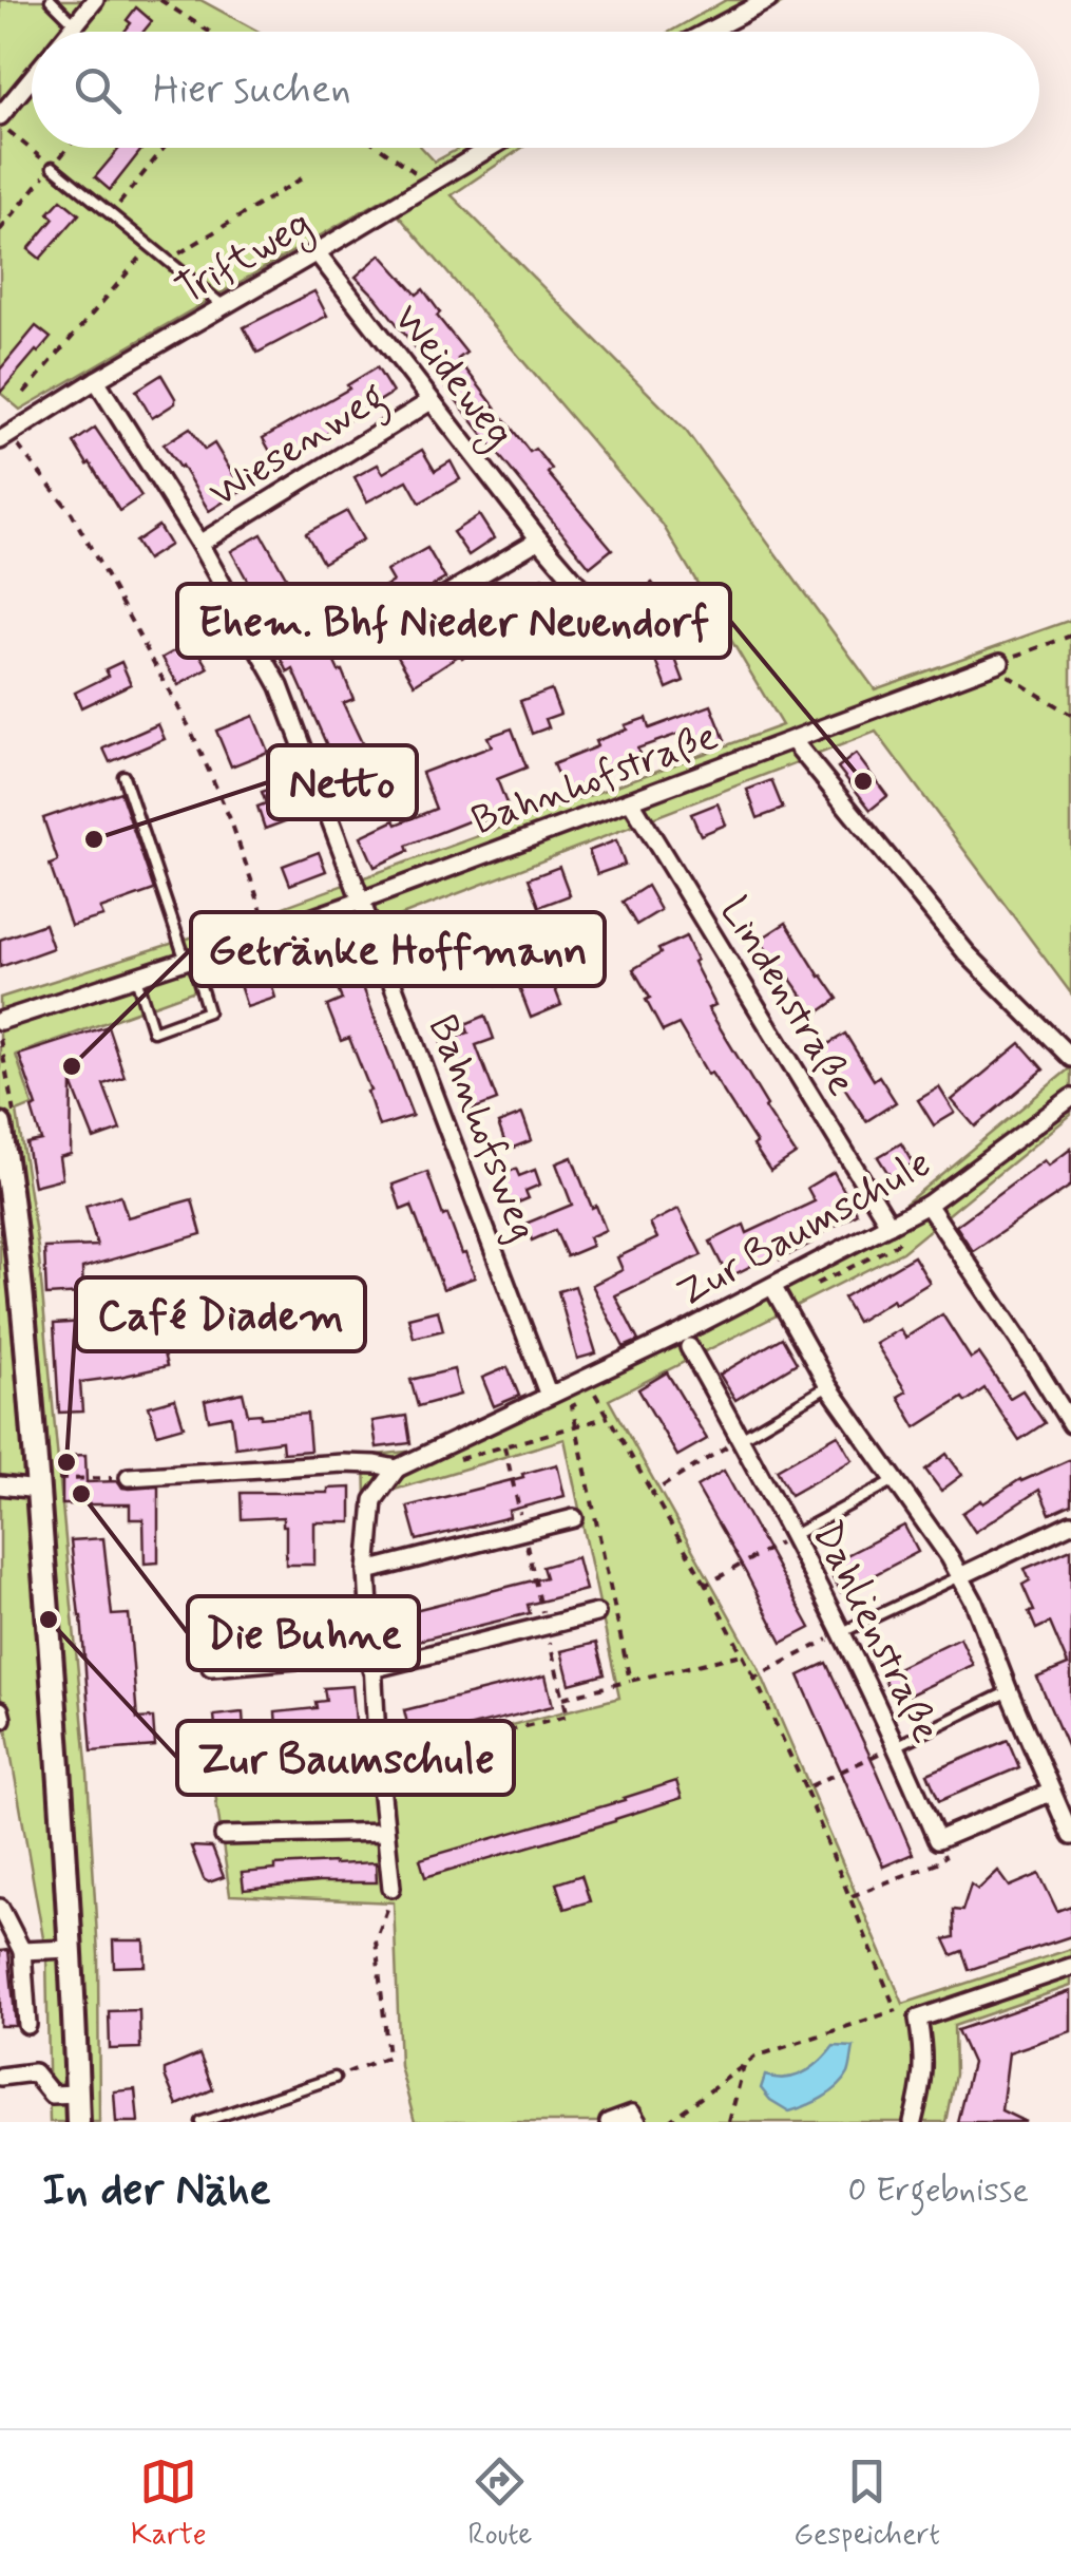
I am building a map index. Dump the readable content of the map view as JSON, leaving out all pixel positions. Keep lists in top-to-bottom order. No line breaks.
{"streets":{"street":["Triftweg","Weideweg","Wiesenweg","Bahnhofstraße","Lindenstraße","Bahnhofsweg","Zur Baumschule","Dahlienstraße"]},"crossings":[["Triftweg","Weideweg"],["Triftweg","Bahnhofsweg"],["Weideweg","Wiesenweg"],["Wiesenweg","Bahnhofsweg"],["Bahnhofstraße","Lindenstraße"],["Bahnhofstraße","Bahnhofsweg"],["Lindenstraße","Zur Baumschule"],["Bahnhofsweg","Zur Baumschule"],["Zur Baumschule","Dahlienstraße"]],"places":["Ehem. Bhf Nieder Neuendorf","Netto","Getränke Hoffmann","Café Diadem","Die Buhne","Zur Baumschule"],"page":{"search":"Hier suchen","heading":["In der Nähe","0 Ergebnisse"],"nav":["Karte","Route","Gespeichert"]}}
